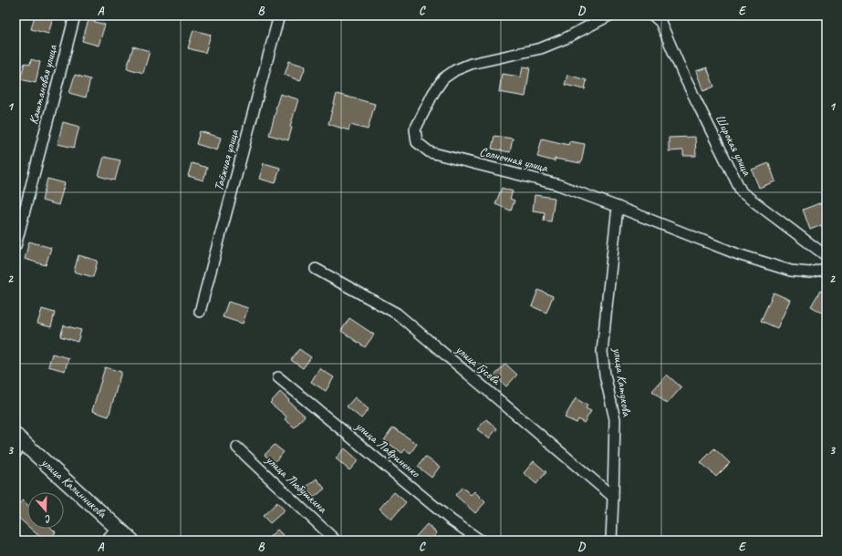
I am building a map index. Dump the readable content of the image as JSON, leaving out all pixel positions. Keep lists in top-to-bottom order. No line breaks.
{"streets":{"main road":["улица Калинникова"],"street":["Каштановая улица","Широкая улица","Солнечная улица","Таёжная улица","улица Гусева","улица Катукова","улица Лавриненко","улица Любушкина"]},"crossings":[["Солнечная улица","улица Катукова"],["улица Гусева","улица Катукова"]],"north":"bottom","grid":{"columns":["A","B","C","D","E"],"rows":["1","2","3"]}}
